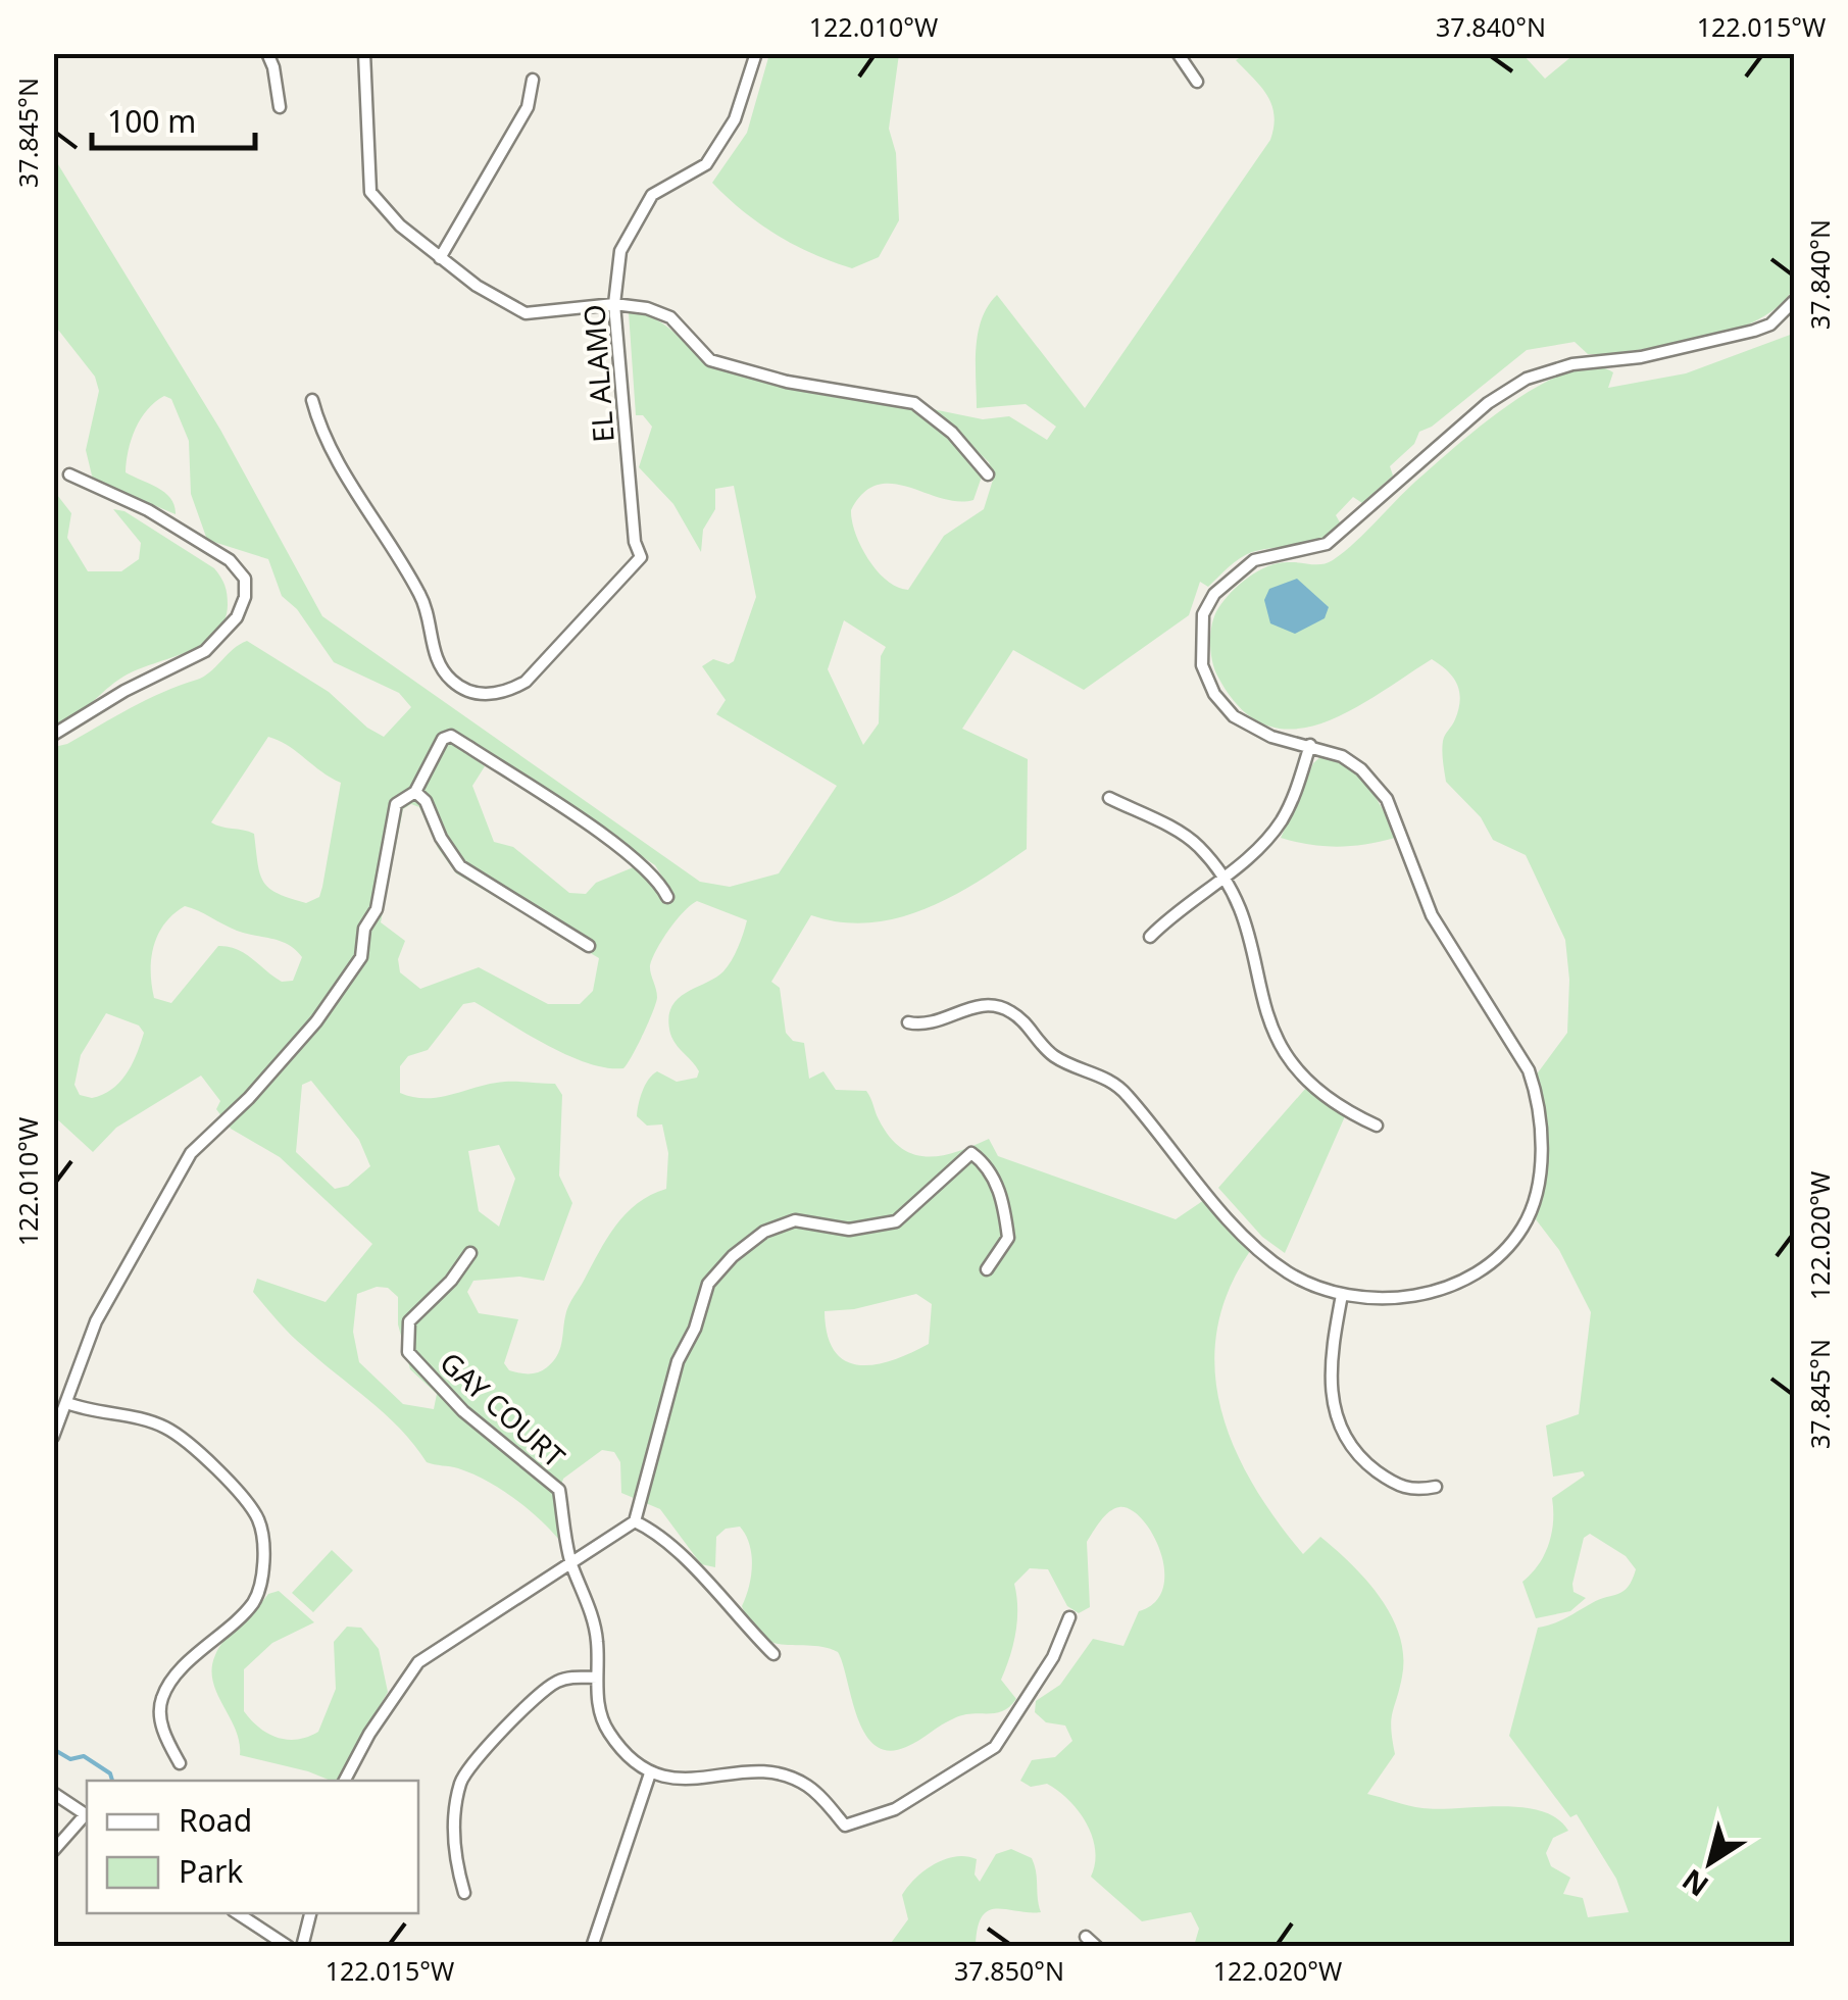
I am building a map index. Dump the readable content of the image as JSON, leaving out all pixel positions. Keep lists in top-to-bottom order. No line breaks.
{"streets":{"street":["EL ALAMO","GAY COURT"]},"legend":["Road","Park"],"scale_bar":"100 m","north":"bottom left","coordinates":["122.010°W","37.840°N","122.015°W","37.845°N","122.020°W","37.850°N"]}
